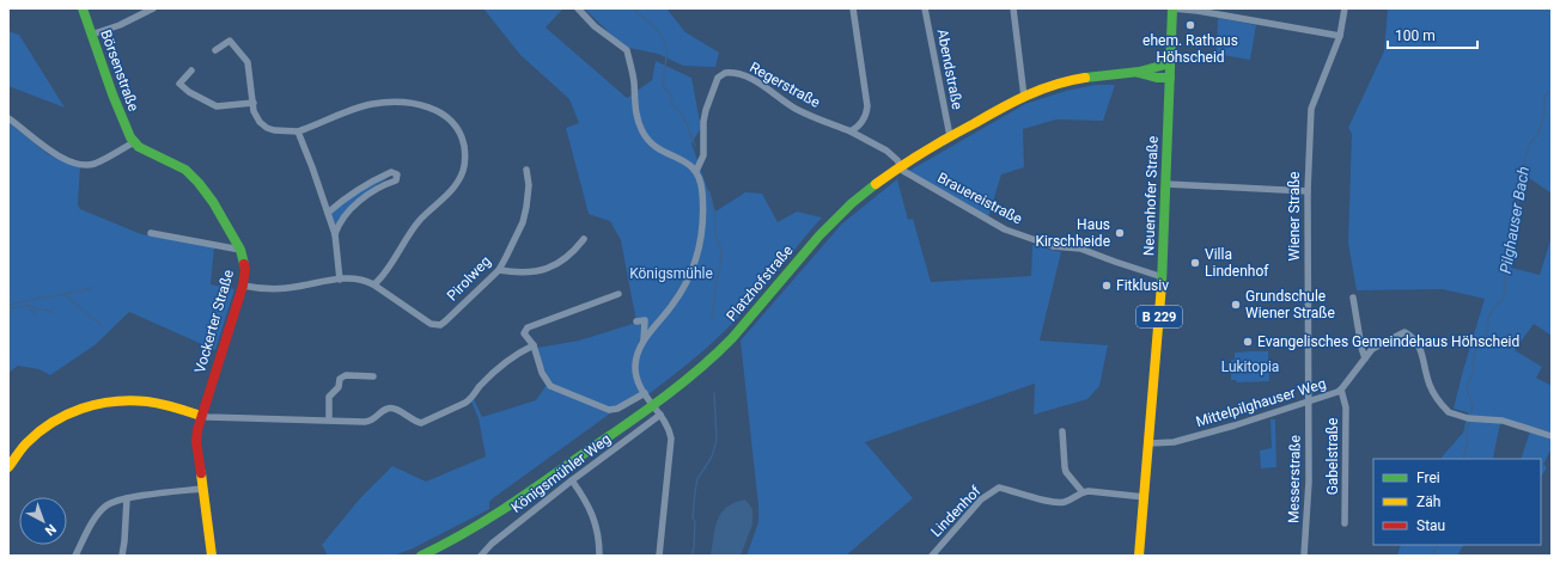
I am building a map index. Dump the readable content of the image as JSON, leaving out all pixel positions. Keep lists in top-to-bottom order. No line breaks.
{"streets":{"main road":["Börsenstraße","Neuenhofer Straße","Platzhofstraße","B 229","Vockerter Straße"],"street":["Abendstraße","Regerstraße","Brauereistraße","Wiener Straße","Pirolweg","Mittelpilghauser Weg","Gabelstraße","Königsmühler Weg","Messerstraße","Lindenhof"]},"crossings":[["Abendstraße","Platzhofstraße"],["Börsenstraße","Vockerter Straße"],["Regerstraße","Brauereistraße"],["Regerstraße","Platzhofstraße"],["Neuenhofer Straße","Brauereistraße"],["Neuenhofer Straße","Wiener Straße"],["Neuenhofer Straße","Platzhofstraße"],["Neuenhofer Straße","Mittelpilghauser Weg"],["Neuenhofer Straße","Lindenhof"],["Brauereistraße","Platzhofstraße"],["Wiener Straße","Mittelpilghauser Weg"],["Wiener Straße","Messerstraße"],["Mittelpilghauser Weg","Gabelstraße"],["Mittelpilghauser Weg","Messerstraße"]],"water":["Pilghauser Bach"],"parks":["Königsmühle","Lukitopia"],"places":["ehem. Rathaus Höhscheid","Haus Kirschheide","Villa Lindenhof","Fitklusiv","Grundschule Wiener Straße","Evangelisches Gemeindehaus Höhscheid"],"legend":["Frei","Zäh","Stau"],"scale_bar":"100 m","north":"bottom right"}
